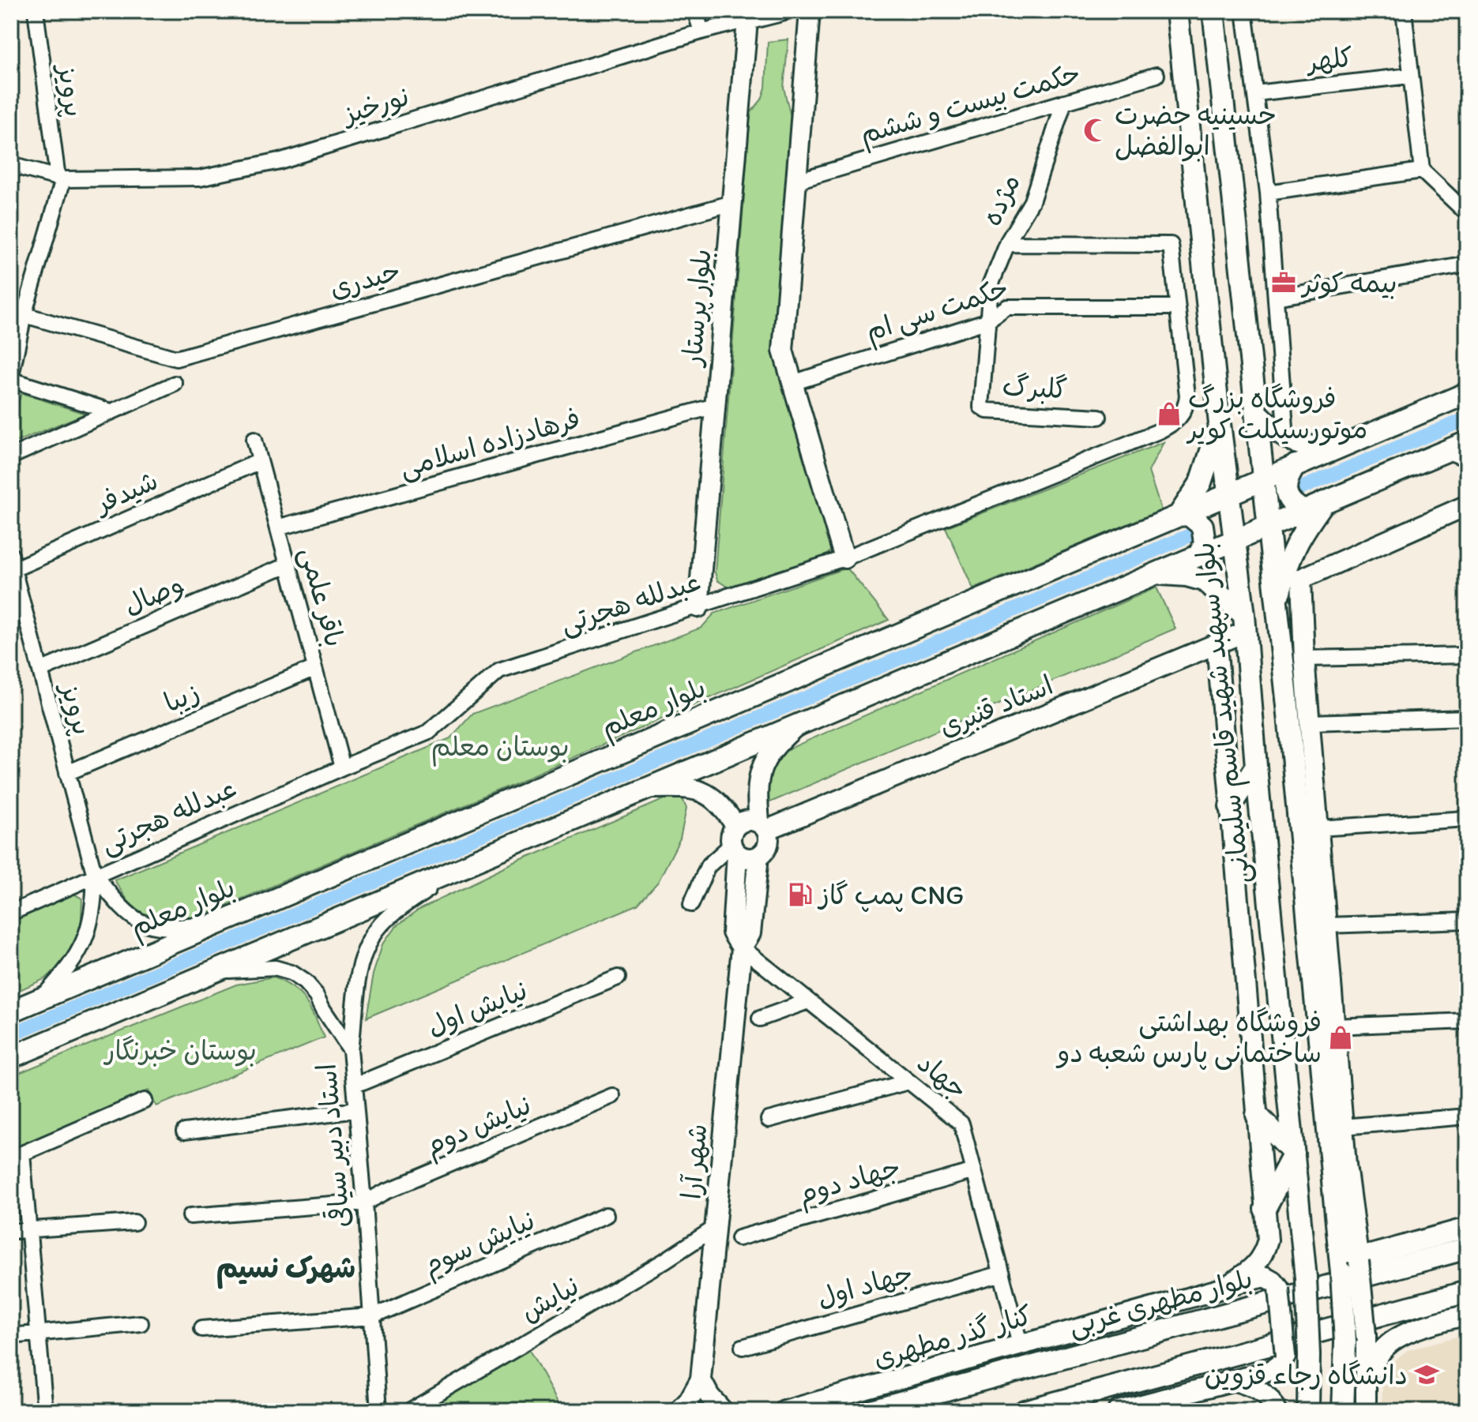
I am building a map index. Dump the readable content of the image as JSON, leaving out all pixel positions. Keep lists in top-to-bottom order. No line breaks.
{"streets":{"main road":["بلوار معلم","بلوار سپهبد شهید قاسم سلیمانی","بلوار مطهری غربی"],"street":["کلهر","پرویز","حکمت بیست و ششم","نورخیز","مژده","حیدری","بلوار پرستار","حکمت سی ام","گلبرگ","فرهادزاده اسلامی","شیدفر","وصال","باقر علمی","عبدلله هجرتی","زیبا","استاد قنبری","نیایش اول","جهاد","نیایش دوم","استاد دبیر سیاقی","شهر آرا","جهاد دوم","نیایش سوم","جهاد اول","نيايش","کنار گذر مطهری"]},"crossings":[["پرویز","نورخیز"],["پرویز","حیدری"],["پرویز","شیدفر"],["پرویز","وصال"],["پرویز","عبدلله هجرتی"],["پرویز","زیبا"],["پرویز","بلوار معلم"],["حکمت بیست و ششم","مژده"],["نورخیز","بلوار پرستار"],["مژده","حکمت سی ام"],["مژده","گلبرگ"],["مژده","عبدلله هجرتی"],["حیدری","بلوار پرستار"],["بلوار پرستار","فرهادزاده اسلامی"],["بلوار پرستار","عبدلله هجرتی"],["حکمت سی ام","گلبرگ"],["حکمت سی ام","عبدلله هجرتی"],["فرهادزاده اسلامی","باقر علمی"],["شیدفر","باقر علمی"],["وصال","باقر علمی"],["باقر علمی","عبدلله هجرتی"],["باقر علمی","زیبا"],["استاد قنبری","بلوار سپهبد شهید قاسم سلیمانی"],["استاد قنبری","شهر آرا"],["استاد قنبری","کنار گذر مطهری"],["بلوار معلم","بلوار سپهبد شهید قاسم سلیمانی"],["نیایش اول","استاد دبیر سیاقی"],["جهاد","شهر آرا"],["جهاد","جهاد دوم"],["جهاد","جهاد اول"],["جهاد","کنار گذر مطهری"],["نیایش دوم","استاد دبیر سیاقی"],["استاد دبیر سیاقی","نیایش سوم"],["شهر آرا","نيايش"]],"districts":["شهرک نسیم"],"parks":["بوستان معلم","بوستان خبرنگار"],"places":{"mosque":["حسینیه حضرت ابوالفضل"],"office":["بیمه کوثر"],"shop":["فروشگاه بزرگ موتورسیکلت کویر","فروشگاه بهداشتی ساختمانی پارس شعبه دو"],"fuel station":["پمپ گاز CNG"],"school or university":["دانشگاه رجاء قزوین"]}}
